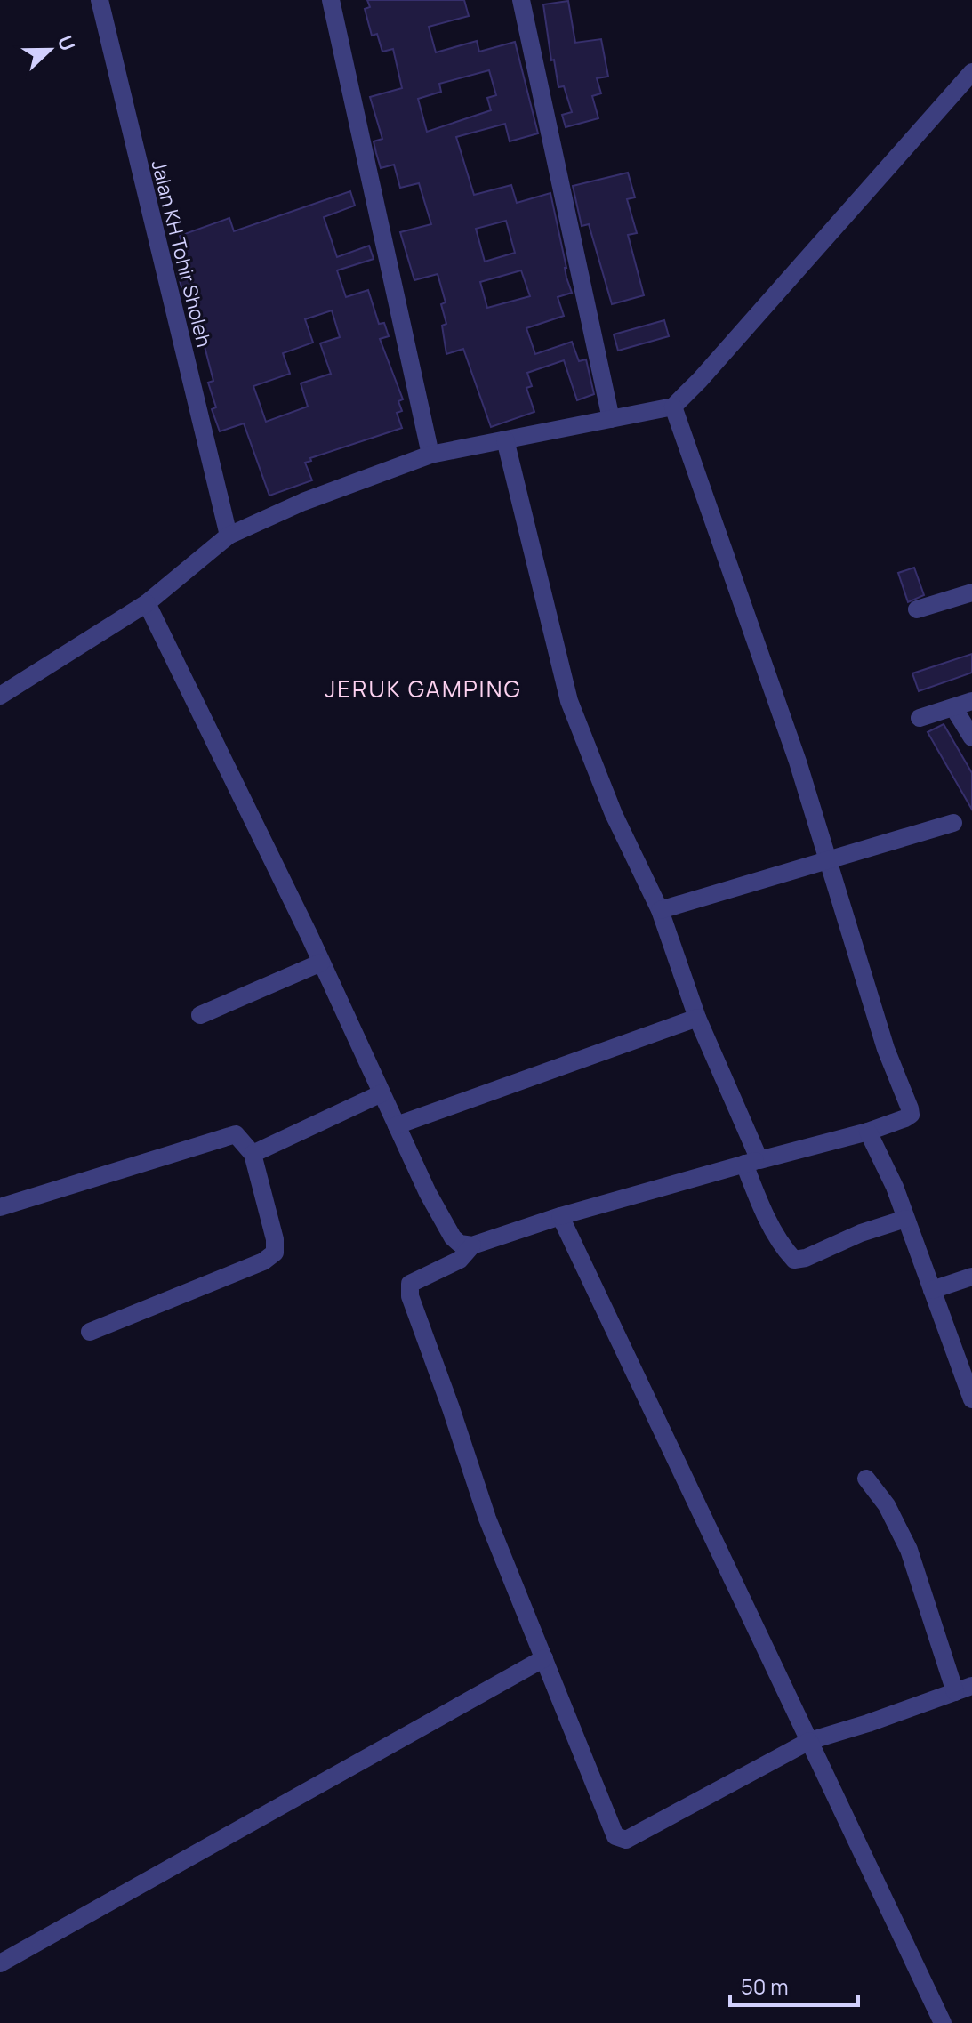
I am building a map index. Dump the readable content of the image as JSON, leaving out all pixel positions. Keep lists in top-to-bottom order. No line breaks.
{"streets":{"street":["Jalan KH Tohir Sholeh"]},"districts":["JERUK GAMPING"],"scale_bar":"50 m","north":"right"}
